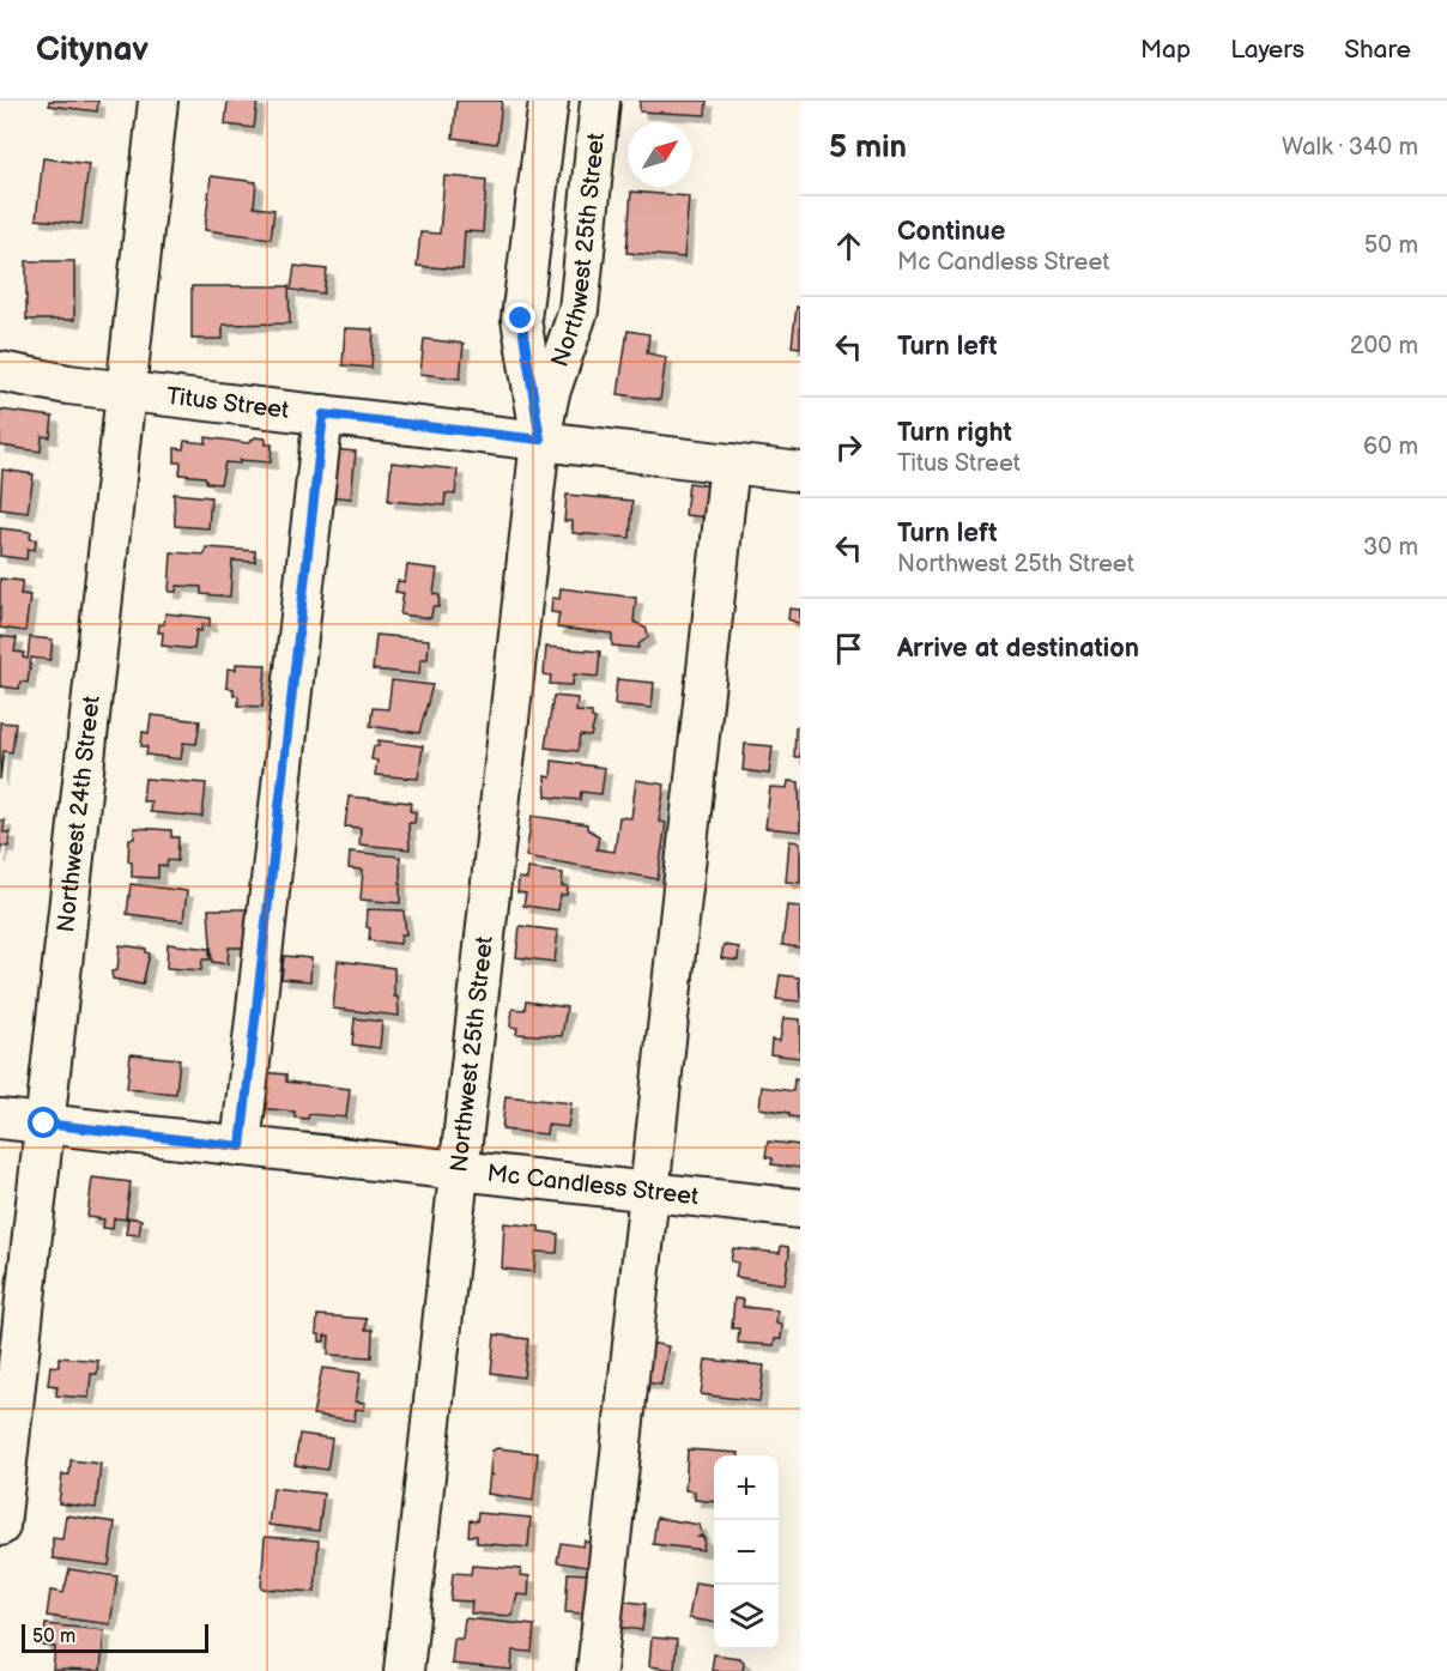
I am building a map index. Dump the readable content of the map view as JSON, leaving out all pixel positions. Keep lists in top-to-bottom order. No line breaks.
{"streets":{"street":["Northwest 25th Street","Titus Street","Northwest 24th Street","Mc Candless Street"]},"crossings":[["Northwest 25th Street","Titus Street"],["Northwest 25th Street","Mc Candless Street"],["Titus Street","Northwest 24th Street"],["Northwest 24th Street","Mc Candless Street"]],"scale_bar":"50 m","north":"top right","page":{"header":"Citynav","nav":["Map","Layers","Share"],"heading":["5 min","Walk · 340 m"],"list":[["Continue","Mc Candless Street","50 m"],["Turn left","200 m"],["Turn right","Titus Street","60 m"],["Turn left","Northwest 25th Street","30 m"],"Arrive at destination"],"map_buttons":["+","−"],"scale":"50 m"}}
